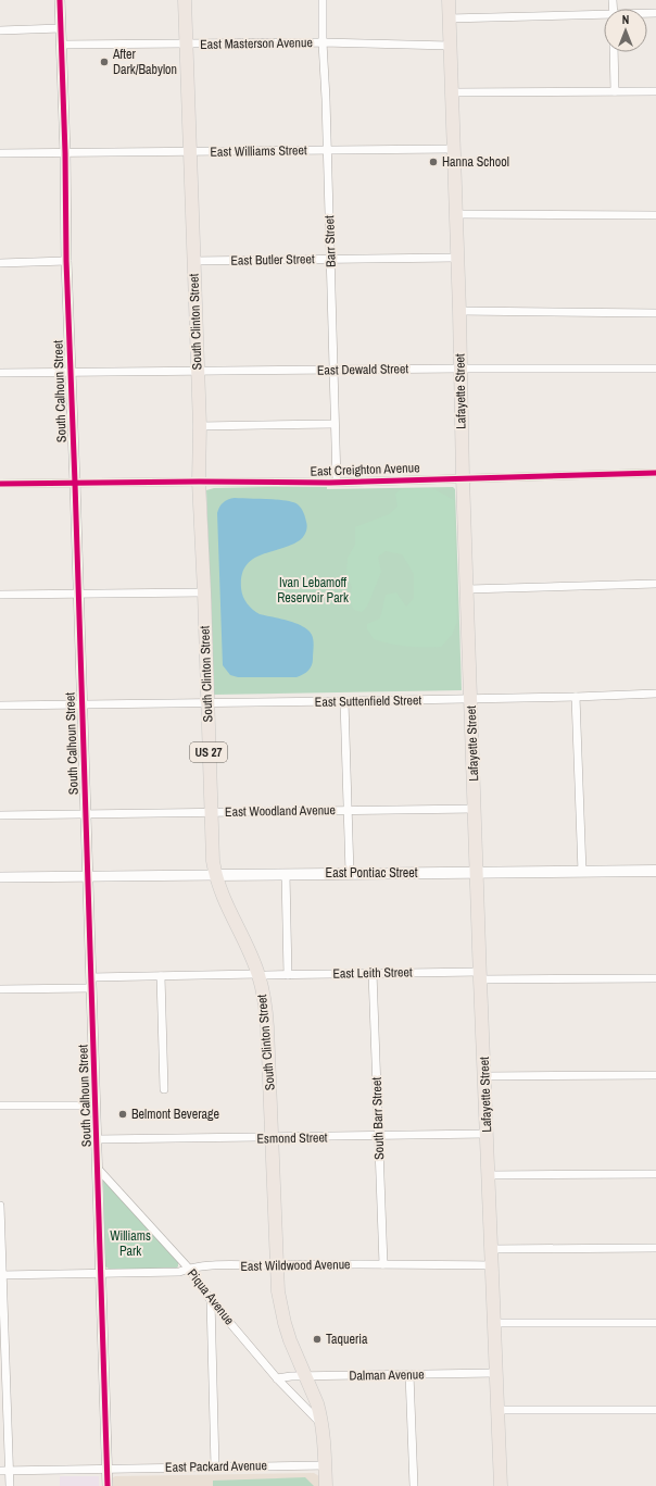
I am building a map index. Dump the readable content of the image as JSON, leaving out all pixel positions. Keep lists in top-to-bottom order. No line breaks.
{"streets":{"highway":["South Clinton Street","Lafayette Street","US 27"],"main road":["East Pontiac Street"],"street":["East Masterson Avenue","East Williams Street","Barr Street","East Butler Street","East Dewald Street","South Calhoun Street","East Creighton Avenue","East Suttenfield Street","East Woodland Avenue","East Leith Street","South Barr Street","Esmond Street","East Wildwood Avenue","Piqua Avenue","Dalman Avenue","East Packard Avenue"]},"crossings":[["East Masterson Avenue","Barr Street"],["East Masterson Avenue","South Clinton Street"],["East Masterson Avenue","South Calhoun Street"],["East Masterson Avenue","Lafayette Street"],["East Williams Street","Barr Street"],["East Williams Street","South Clinton Street"],["East Williams Street","South Calhoun Street"],["East Williams Street","Lafayette Street"],["Barr Street","East Butler Street"],["Barr Street","East Dewald Street"],["Barr Street","East Creighton Avenue"],["East Butler Street","South Clinton Street"],["East Butler Street","Lafayette Street"],["South Clinton Street","East Dewald Street"],["South Clinton Street","East Creighton Avenue"],["South Clinton Street","East Suttenfield Street"],["South Clinton Street","East Woodland Avenue"],["South Clinton Street","East Pontiac Street"],["South Clinton Street","East Leith Street"],["South Clinton Street","Esmond Street"],["South Clinton Street","East Wildwood Avenue"],["South Clinton Street","Piqua Avenue"],["South Clinton Street","Dalman Avenue"],["South Clinton Street","East Packard Avenue"],["East Dewald Street","South Calhoun Street"],["East Dewald Street","Lafayette Street"],["South Calhoun Street","East Creighton Avenue"],["South Calhoun Street","East Suttenfield Street"],["South Calhoun Street","East Woodland Avenue"],["South Calhoun Street","East Pontiac Street"],["South Calhoun Street","East Leith Street"],["South Calhoun Street","Esmond Street"],["South Calhoun Street","East Wildwood Avenue"],["South Calhoun Street","Piqua Avenue"],["South Calhoun Street","East Packard Avenue"],["Lafayette Street","East Creighton Avenue"],["Lafayette Street","East Suttenfield Street"],["Lafayette Street","East Woodland Avenue"],["Lafayette Street","East Pontiac Street"],["Lafayette Street","East Leith Street"],["Lafayette Street","Esmond Street"],["Lafayette Street","East Wildwood Avenue"],["Lafayette Street","Dalman Avenue"],["East Leith Street","South Barr Street"],["South Barr Street","Esmond Street"],["South Barr Street","East Wildwood Avenue"],["East Wildwood Avenue","Piqua Avenue"],["Piqua Avenue","Dalman Avenue"]],"parks":["Ivan Lebamoff Reservoir Park","Williams Park"],"places":["After Dark/Babylon","Hanna School","Belmont Beverage","Taqueria"],"north":"top"}
